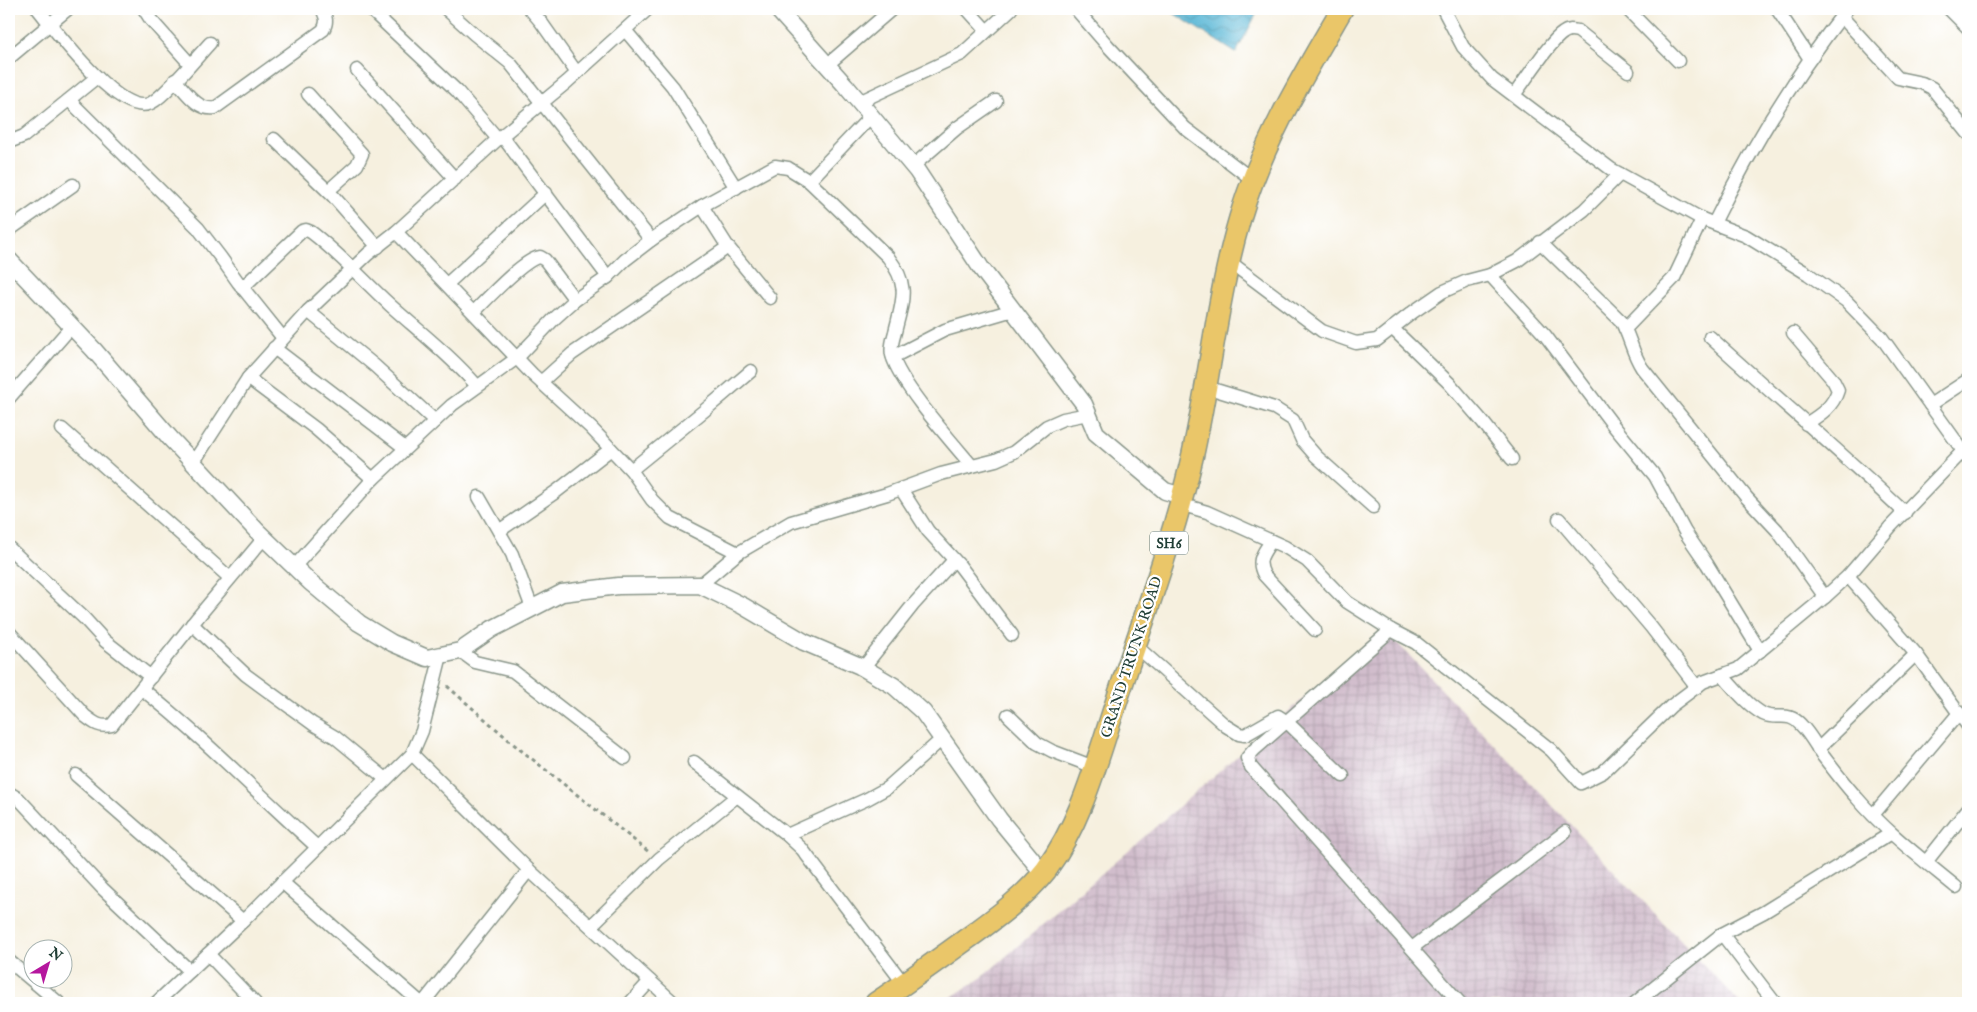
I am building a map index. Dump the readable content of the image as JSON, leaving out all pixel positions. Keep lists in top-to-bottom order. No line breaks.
{"streets":{"main road":["SH6","GRAND TRUNK ROAD"]},"north":"top right"}
